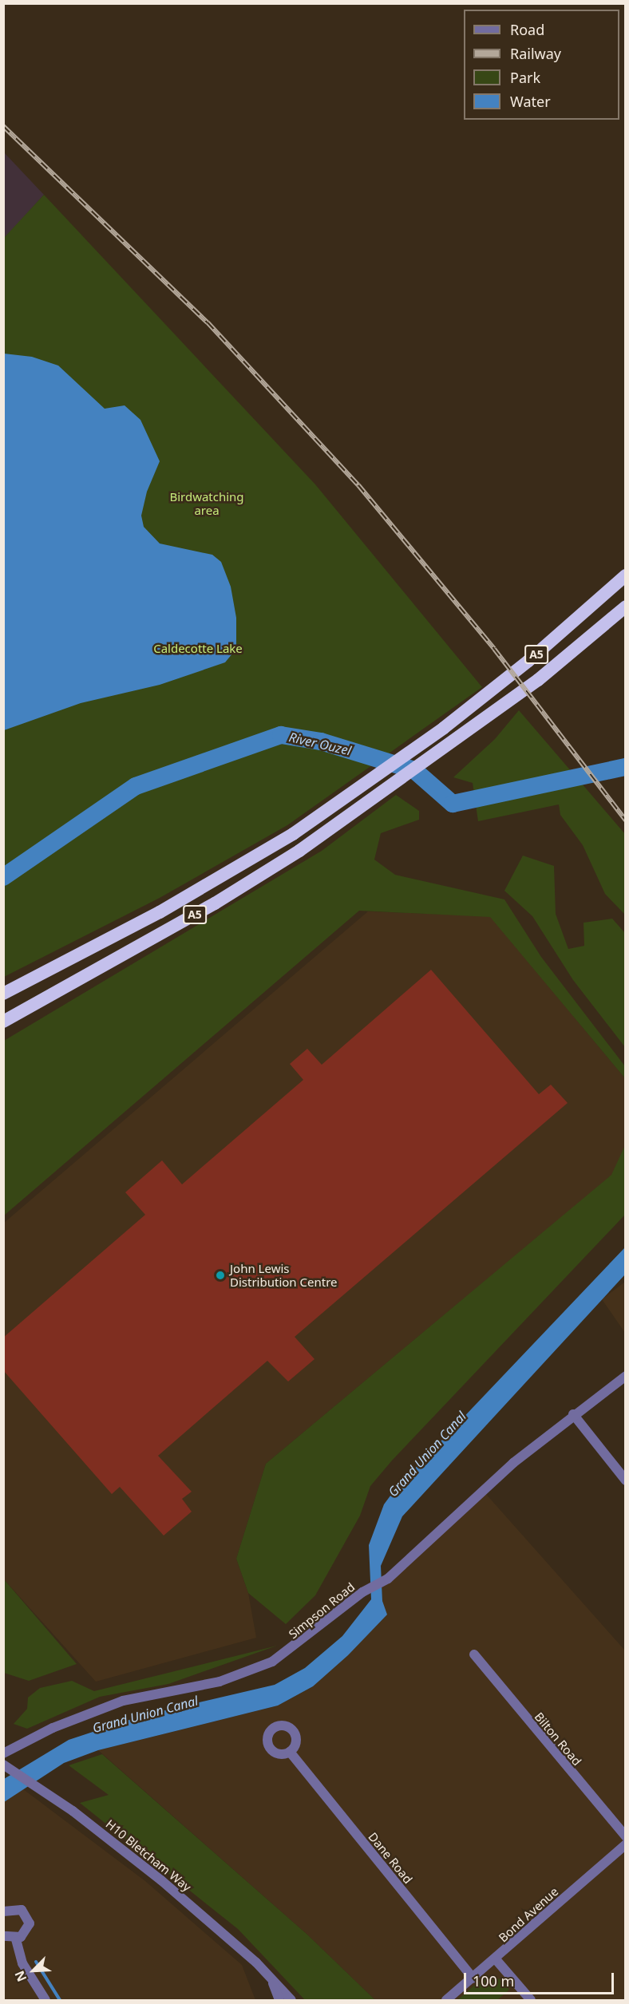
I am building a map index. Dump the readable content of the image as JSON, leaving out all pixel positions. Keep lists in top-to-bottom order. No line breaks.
{"streets":{"highway":["A5"],"street":["Simpson Road","Bilton Road","H10 Bletcham Way","Dane Road","Bond Avenue"]},"crossings":[["Dane Road","Bond Avenue"]],"water":["River Ouzel","Grand Union Canal"],"parks":["Birdwatching area","Caldecotte Lake"],"places":["John Lewis Distribution Centre"],"legend":["Road","Railway","Park","Water"],"scale_bar":"100 m","north":"bottom left"}
